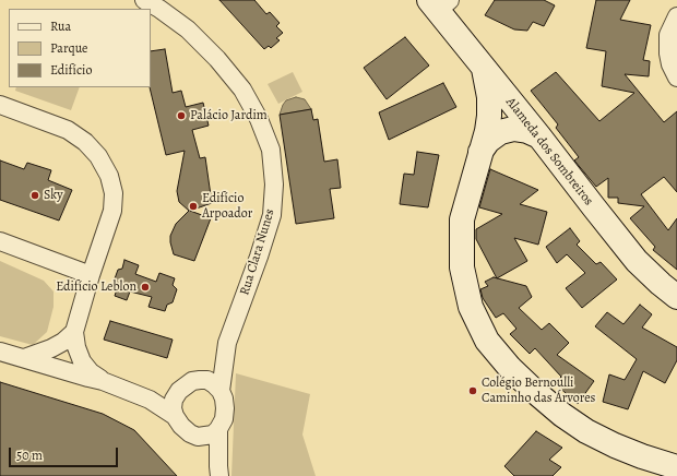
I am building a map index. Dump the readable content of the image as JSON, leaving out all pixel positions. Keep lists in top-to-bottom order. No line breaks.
{"streets":{"street":["Alameda dos Sombreiros","Rua Clara Nunes"]},"places":["Palácio Jardim","Sky","Edifício Arpoador","Edifício Leblon","Colégio Bernoulli Caminho das Árvores"],"legend":["Rua","Parque","Edifício"],"scale_bar":"50 m"}
